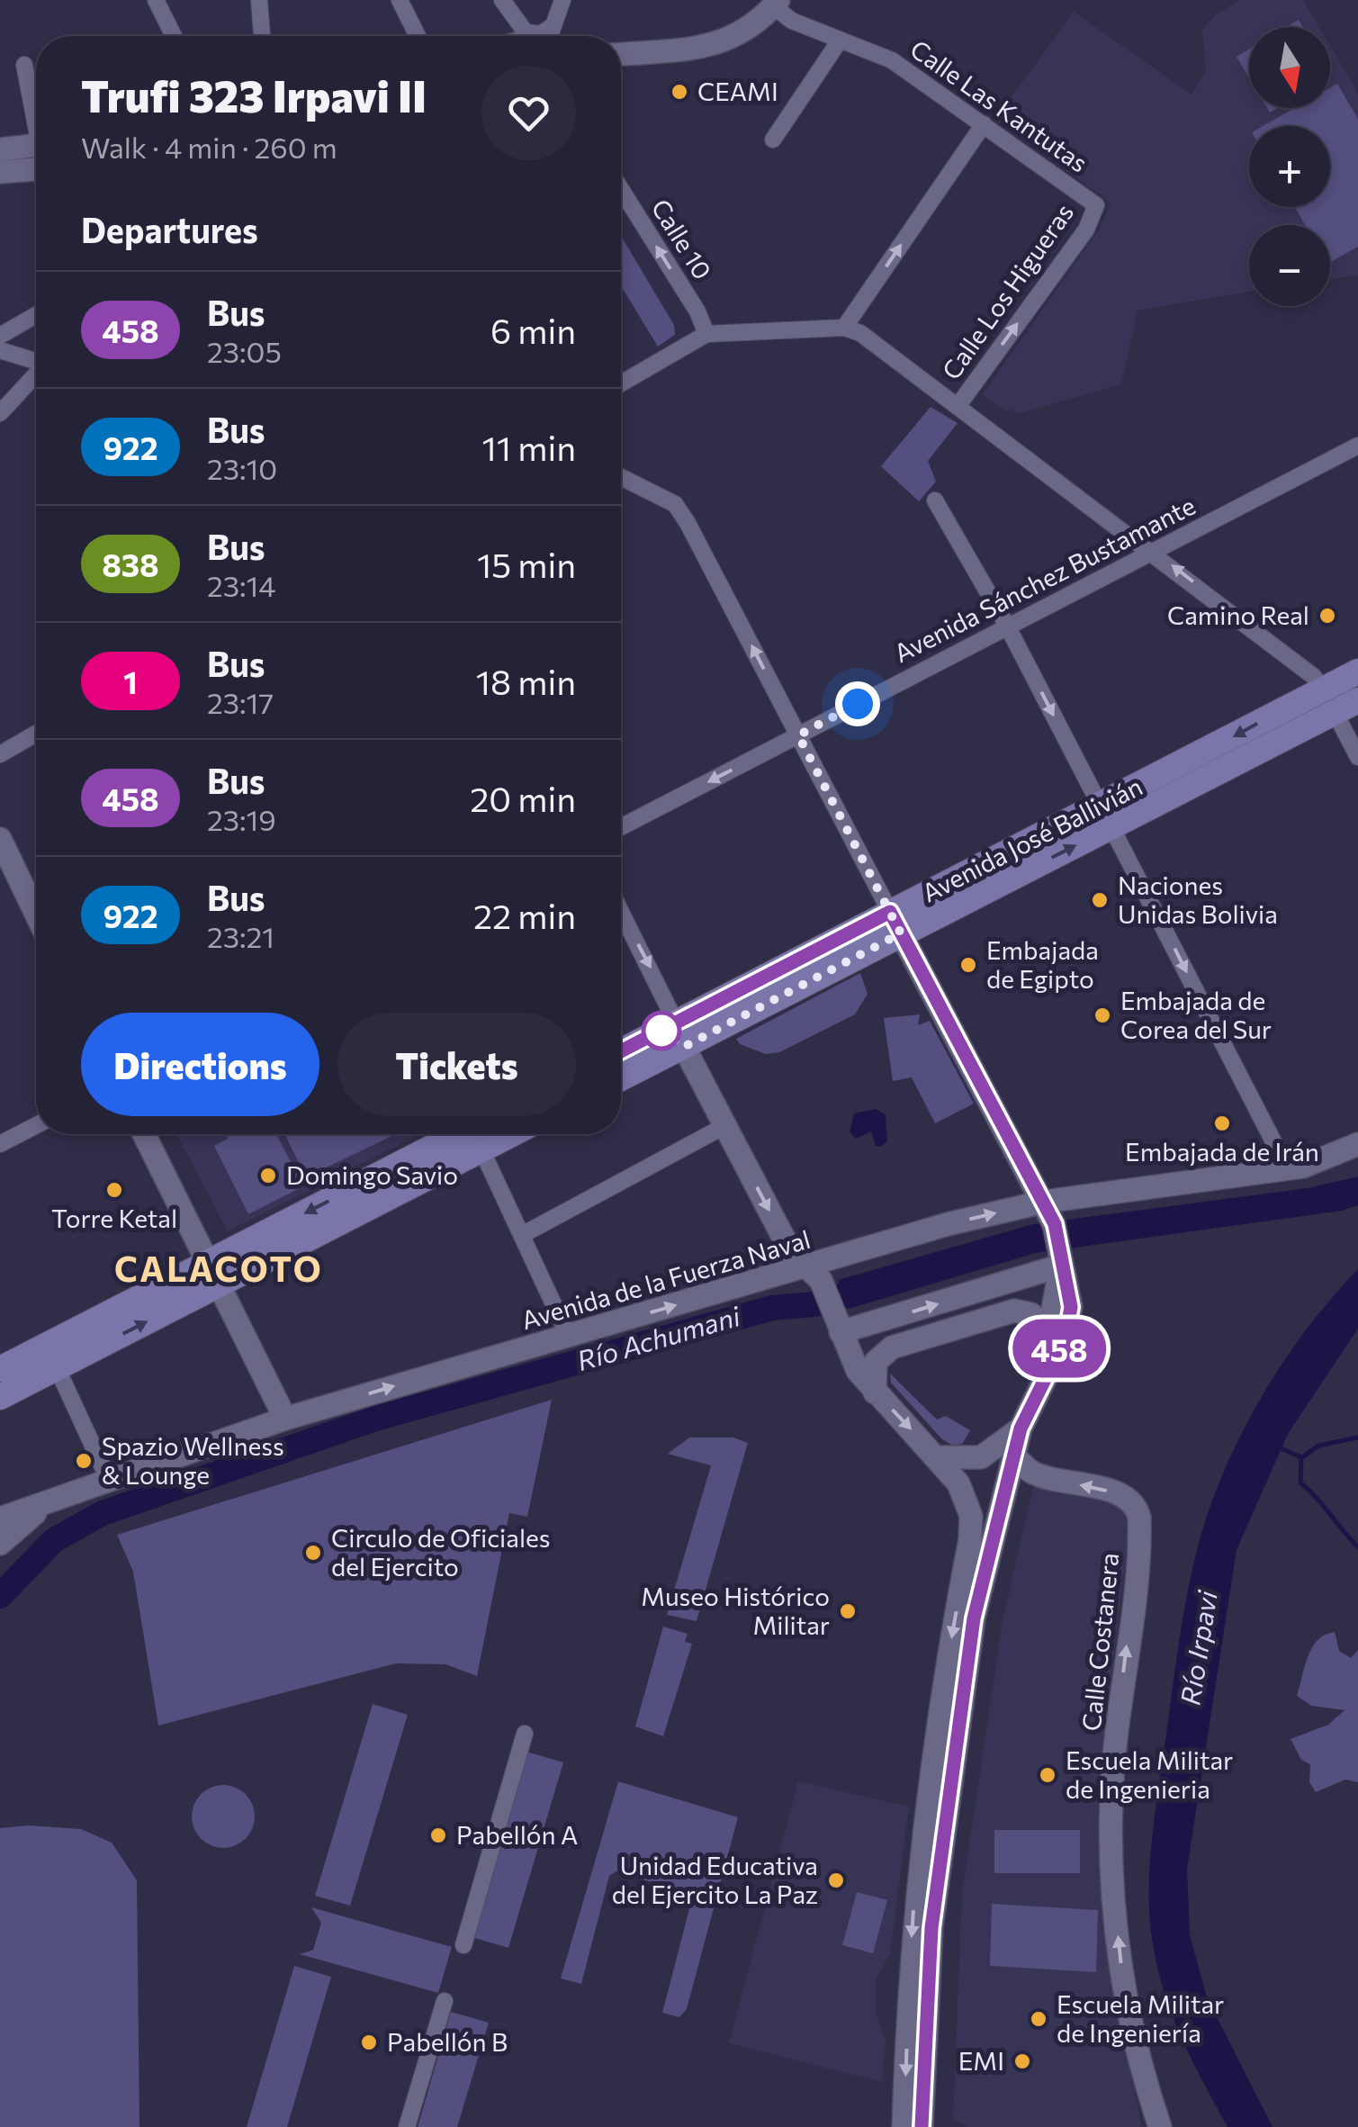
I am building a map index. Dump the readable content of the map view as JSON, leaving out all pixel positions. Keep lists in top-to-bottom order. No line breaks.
{"streets":{"main road":["Avenida José Ballivián","Avenida de la Fuerza Naval","Calle Costanera"],"street":["Calle Las Kantutas","Calle 10","Calle Los Higueras","Avenida Sánchez Bustamante"]},"crossings":[["Calle Las Kantutas","Calle Los Higueras"]],"one_way":["Calle 10"],"districts":["CALACOTO"],"water":["Río Achumani","Río Irpavi"],"places":["CEAMI","Camino Real","Naciones Unidas Bolivia","Embajada de Egipto","Embajada de Corea del Sur","Embajada de Irán","Domingo Savio","Torre Ketal","Spazio Wellness & Lounge","Circulo de Oficiales del Ejercito","Museo Histórico Militar","Escuela Militar de Ingenieria","Pabellón A","Unidad Educativa del Ejercito La Paz","Escuela Militar de Ingeniería","Pabellón B","EMI"],"lines":["bus line 458"],"north":"bottom","page":{"on_map":"458","map_buttons":["+","−"],"heading":[["Trufi 323 Irpavi II","Walk · 4 min · 260 m"],"Departures"],"list":[{"mark":"458","name":"Bus","note":"23:05","value":"6 min"},{"mark":"922","name":"Bus","note":"23:10","value":"11 min"},{"mark":"838","name":"Bus","note":"23:14","value":"15 min"},{"mark":"1","name":"Bus","note":"23:17","value":"18 min"},{"mark":"458","name":"Bus","note":"23:19","value":"20 min"},{"mark":"922","name":"Bus","note":"23:21","value":"22 min"}],"buttons":["Directions","Tickets"]}}
